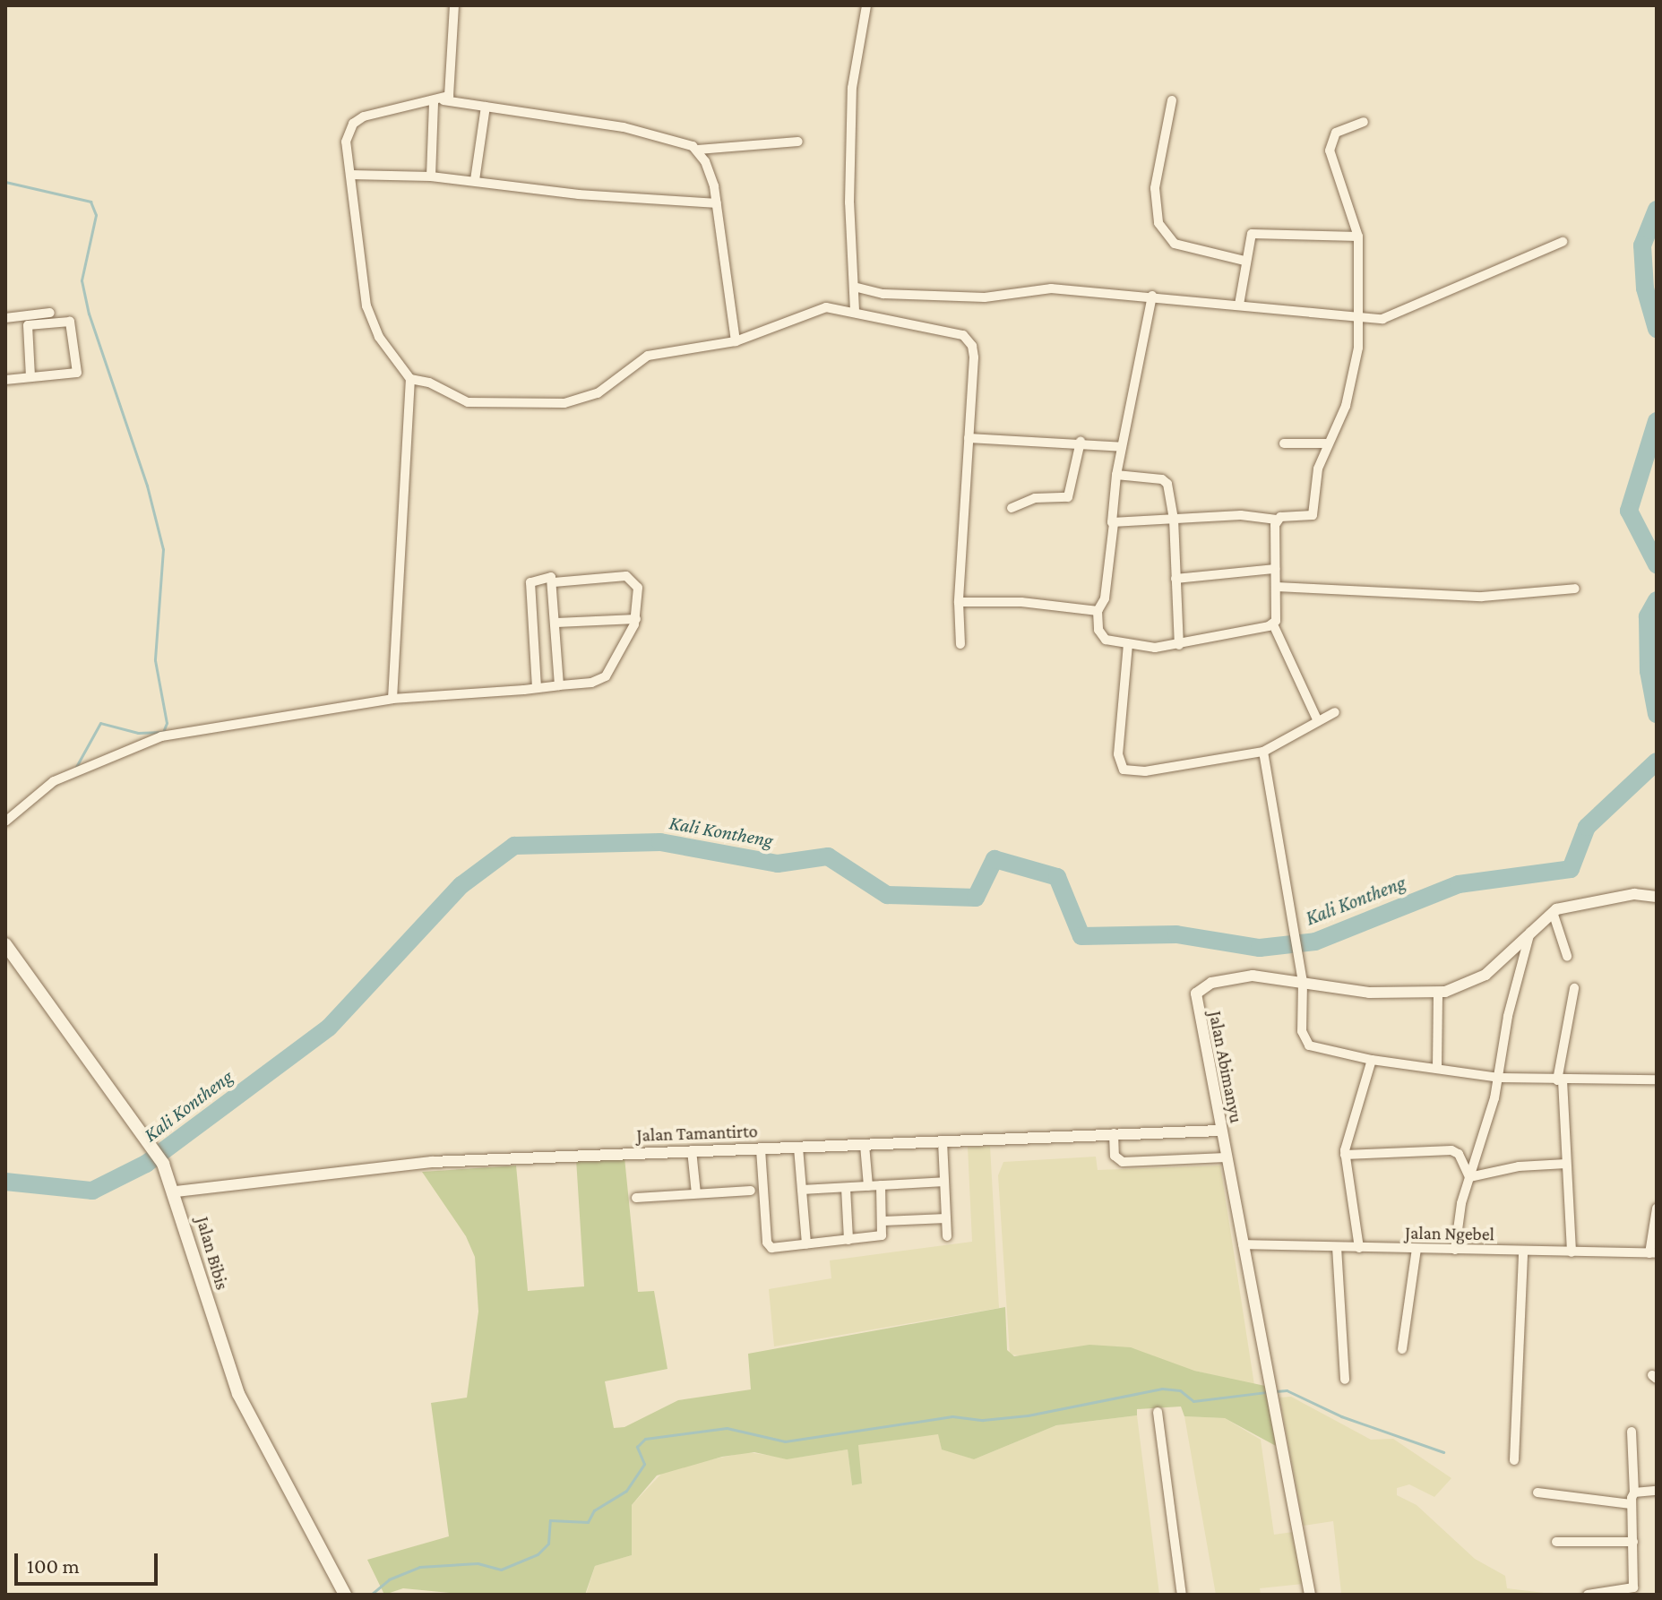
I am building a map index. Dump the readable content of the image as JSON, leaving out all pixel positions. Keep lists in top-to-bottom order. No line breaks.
{"streets":{"main road":["Jalan Bibis"],"street":["Jalan Abimanyu","Jalan Tamantirto","Jalan Ngebel"]},"crossings":[["Jalan Abimanyu","Jalan Tamantirto"],["Jalan Abimanyu","Jalan Ngebel"],["Jalan Tamantirto","Jalan Bibis"]],"water":["Kali Kontheng"],"scale_bar":"100 m"}
